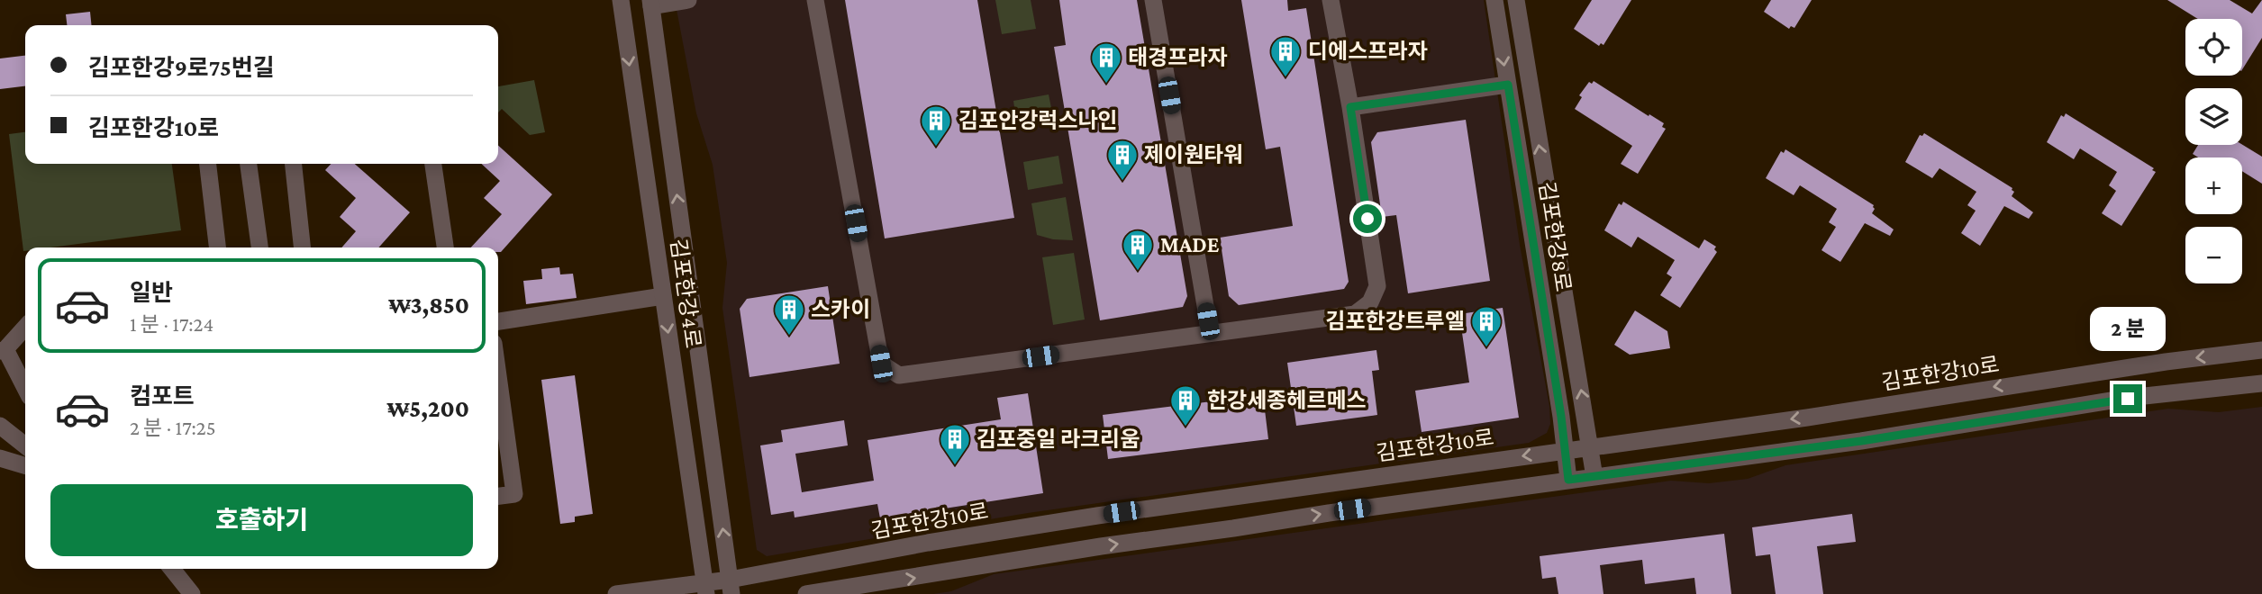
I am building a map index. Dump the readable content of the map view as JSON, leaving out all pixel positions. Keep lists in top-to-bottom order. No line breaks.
{"streets":{"street":["김포한강8로","김포한강4로","김포한강10로"]},"crossings":[["김포한강8로","김포한강10로"],["김포한강4로","김포한강10로"]],"places":{"building":["디에스프라자","태경프라자","김포안강럭스나인","제이원타워","MADE","스카이","김포한강트루엘","한강세종헤르메스","김포중일 라크리움"]},"page":{"map_buttons":["+","−"],"banner":["김포한강9로75번길","김포한강10로"],"list":[{"name":"일반","note":"1 분 · 17:24","value":"₩3,850"},{"name":"컴포트","note":"2 분 · 17:25","value":"₩5,200"}],"bubble":"2 분","buttons":"호출하기"}}
